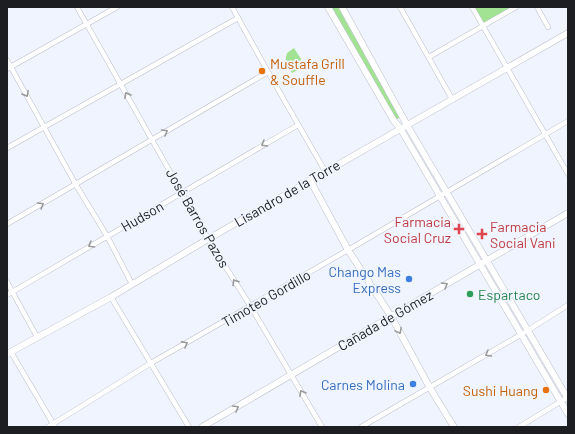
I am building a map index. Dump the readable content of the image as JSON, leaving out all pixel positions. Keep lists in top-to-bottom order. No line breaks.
{"streets":{"street":["Lisandro de la Torre","Hudson","José Barros Pazos","Timoteo Gordillo","Cañada de Gómez"]},"crossings":[["Lisandro de la Torre","José Barros Pazos"],["Hudson","José Barros Pazos"],["José Barros Pazos","Timoteo Gordillo"],["José Barros Pazos","Cañada de Gómez"]],"one_way":["Hudson","José Barros Pazos","Cañada de Gómez"],"places":{"other":["Mustafa Grill & Souffle","Chango Mas Express","Espartaco","Carnes Molina","Sushi Huang"],"health":["Farmacia Social Cruz","Farmacia Social Vani"]}}
